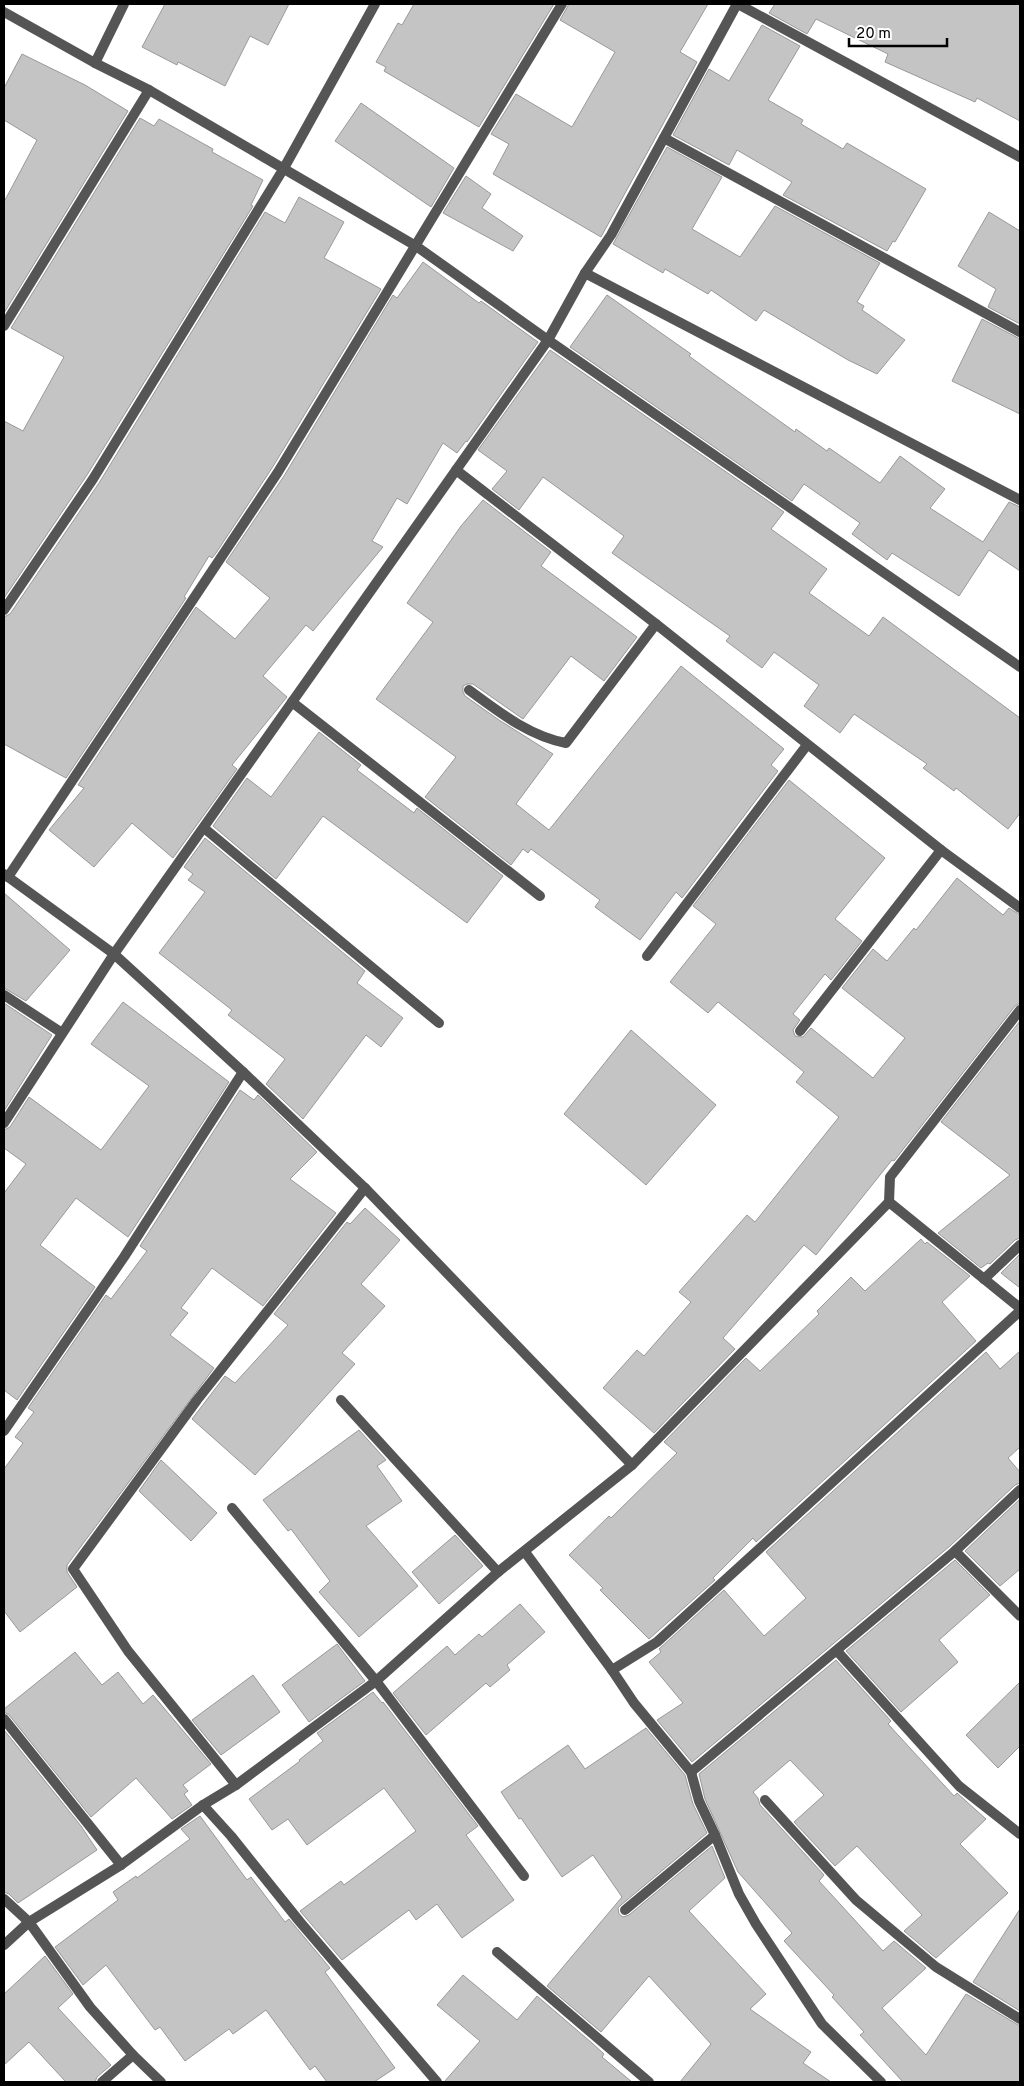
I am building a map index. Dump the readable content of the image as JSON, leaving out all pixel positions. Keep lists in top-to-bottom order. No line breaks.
{"scale_bar":"20 m"}
